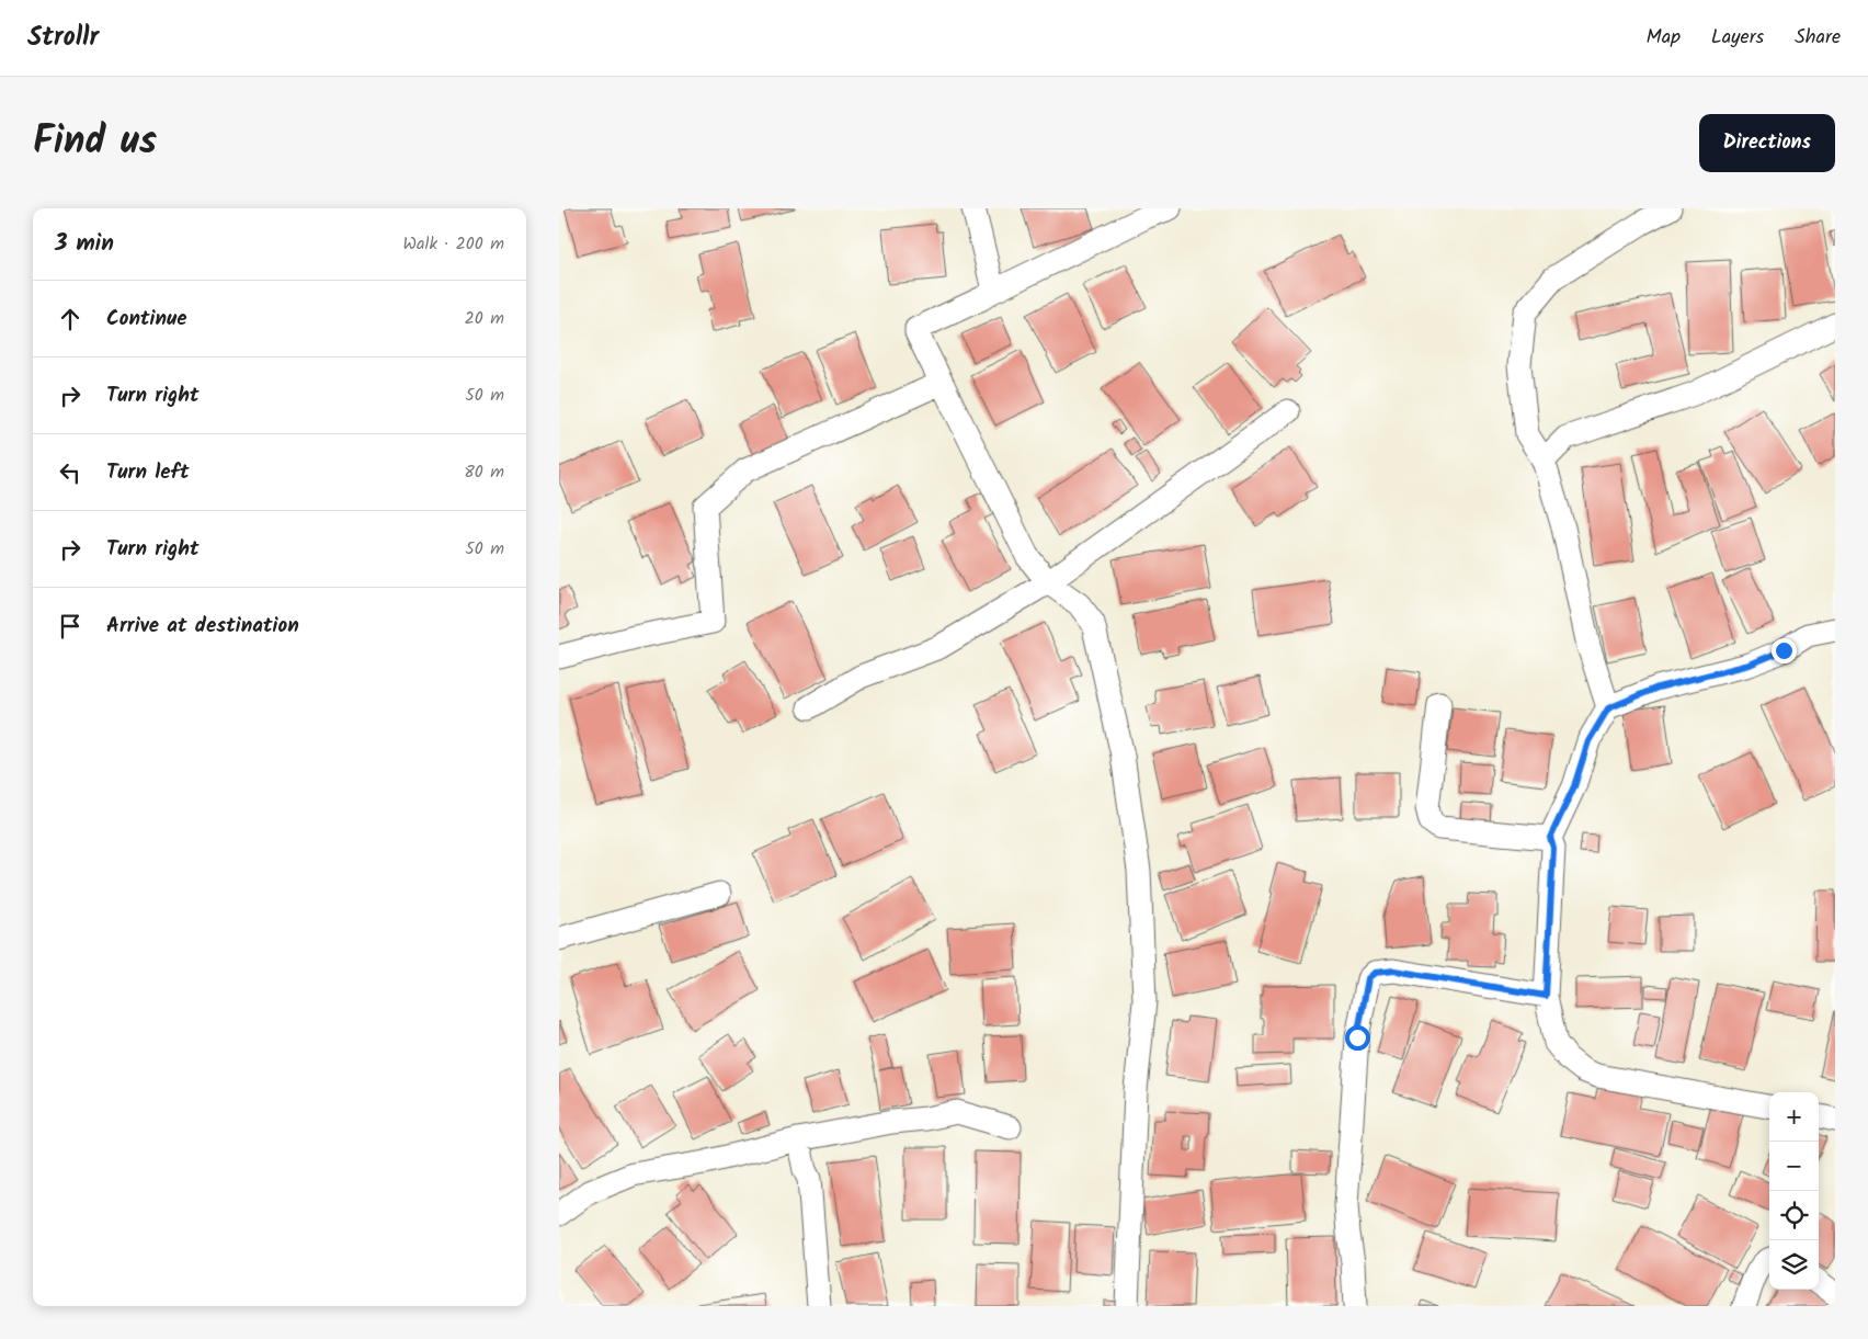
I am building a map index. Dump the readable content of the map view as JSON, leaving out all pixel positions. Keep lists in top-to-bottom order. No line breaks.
{"page":{"header":"Strollr","nav":["Map","Layers","Share"],"title":"Find us","buttons":"Directions","heading":["3 min","Walk · 200 m"],"list":[["Continue","20 m"],["Turn right","50 m"],["Turn left","80 m"],["Turn right","50 m"],"Arrive at destination"],"map_buttons":["+","−"]}}
